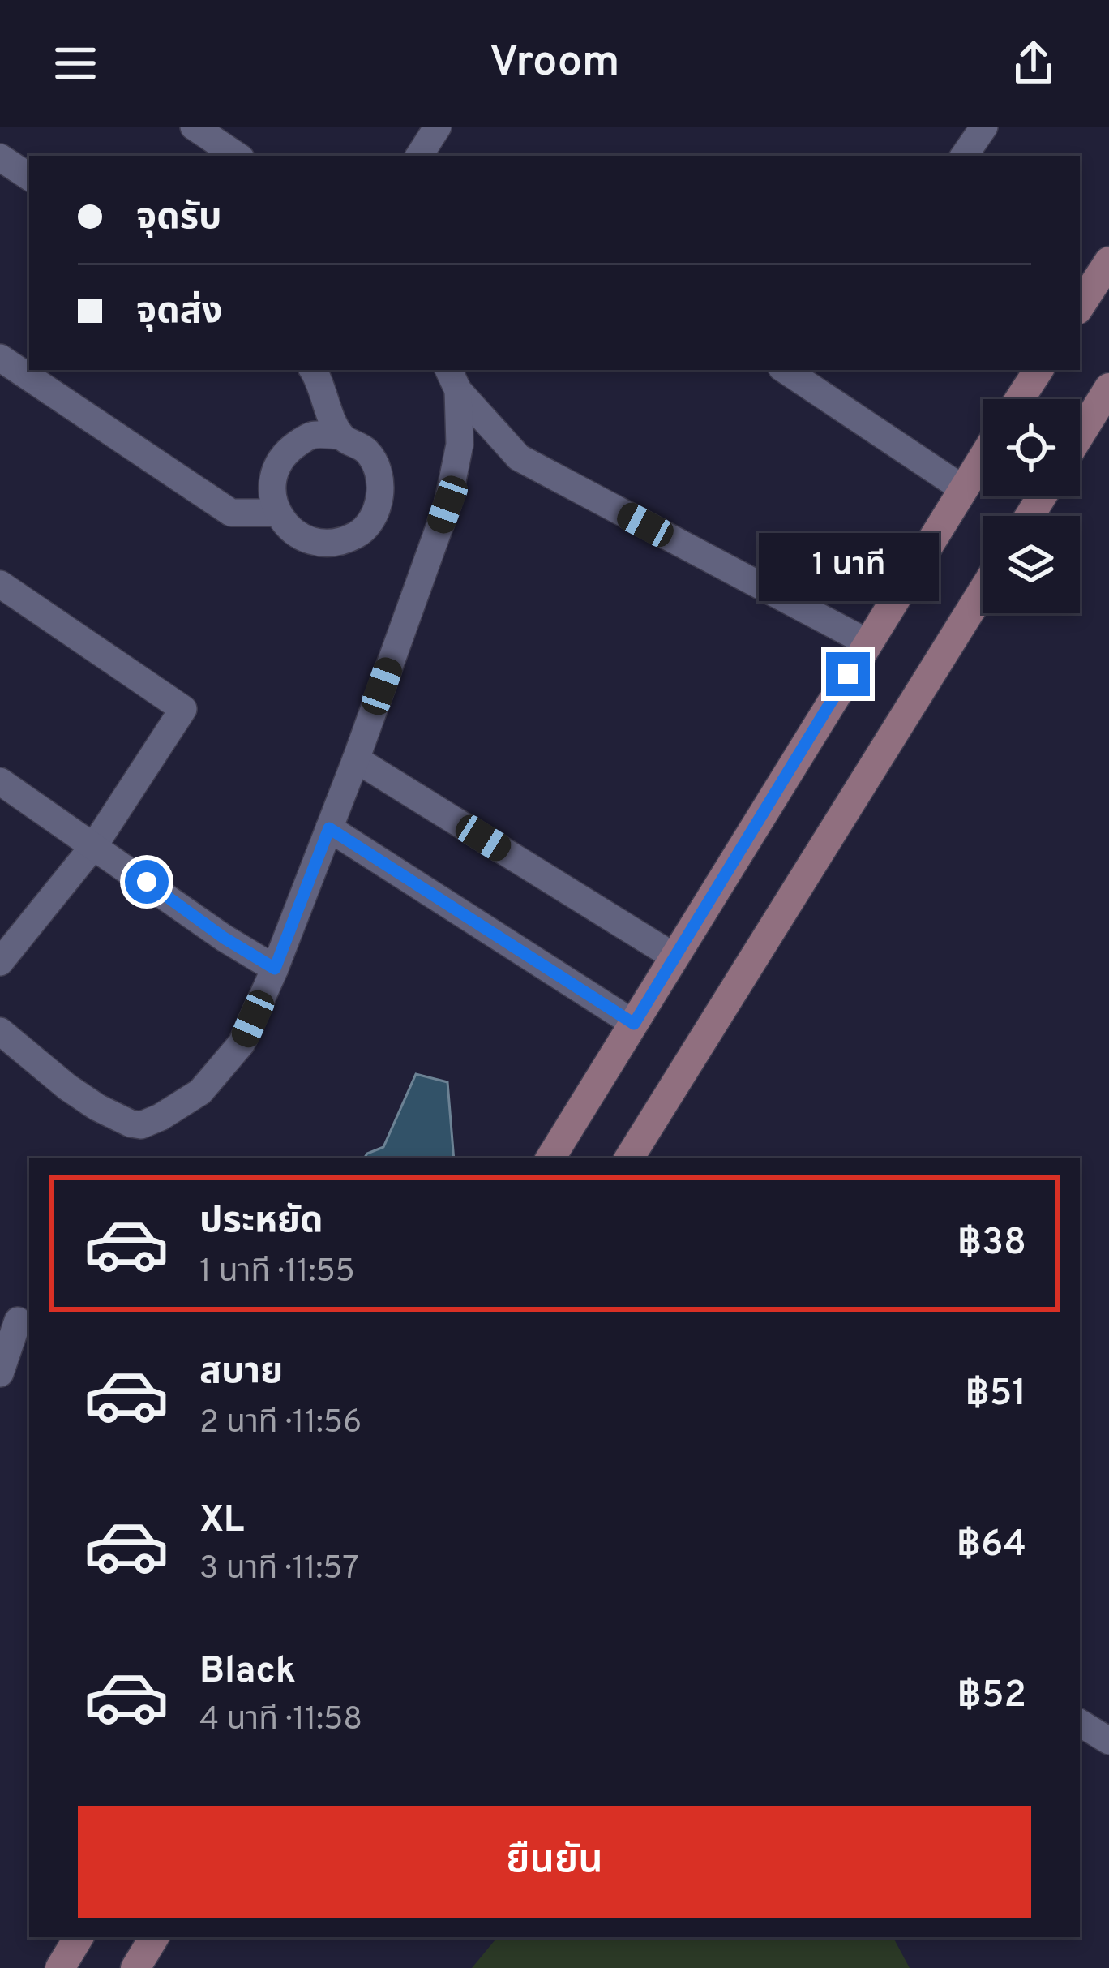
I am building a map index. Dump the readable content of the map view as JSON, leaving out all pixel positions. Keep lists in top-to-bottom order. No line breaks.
{"page":{"header":"Vroom","banner":["จุดรับ","จุดส่ง"],"bubble":"1 นาที","list":[{"name":"ประหยัด","note":"1 นาที · 11:55","value":"฿38"},{"name":"สบาย","note":"2 นาที · 11:56","value":"฿51"},{"name":"XL","note":"3 นาที · 11:57","value":"฿64"},{"name":"Black","note":"4 นาที · 11:58","value":"฿52"}],"buttons":"ยืนยัน"}}
